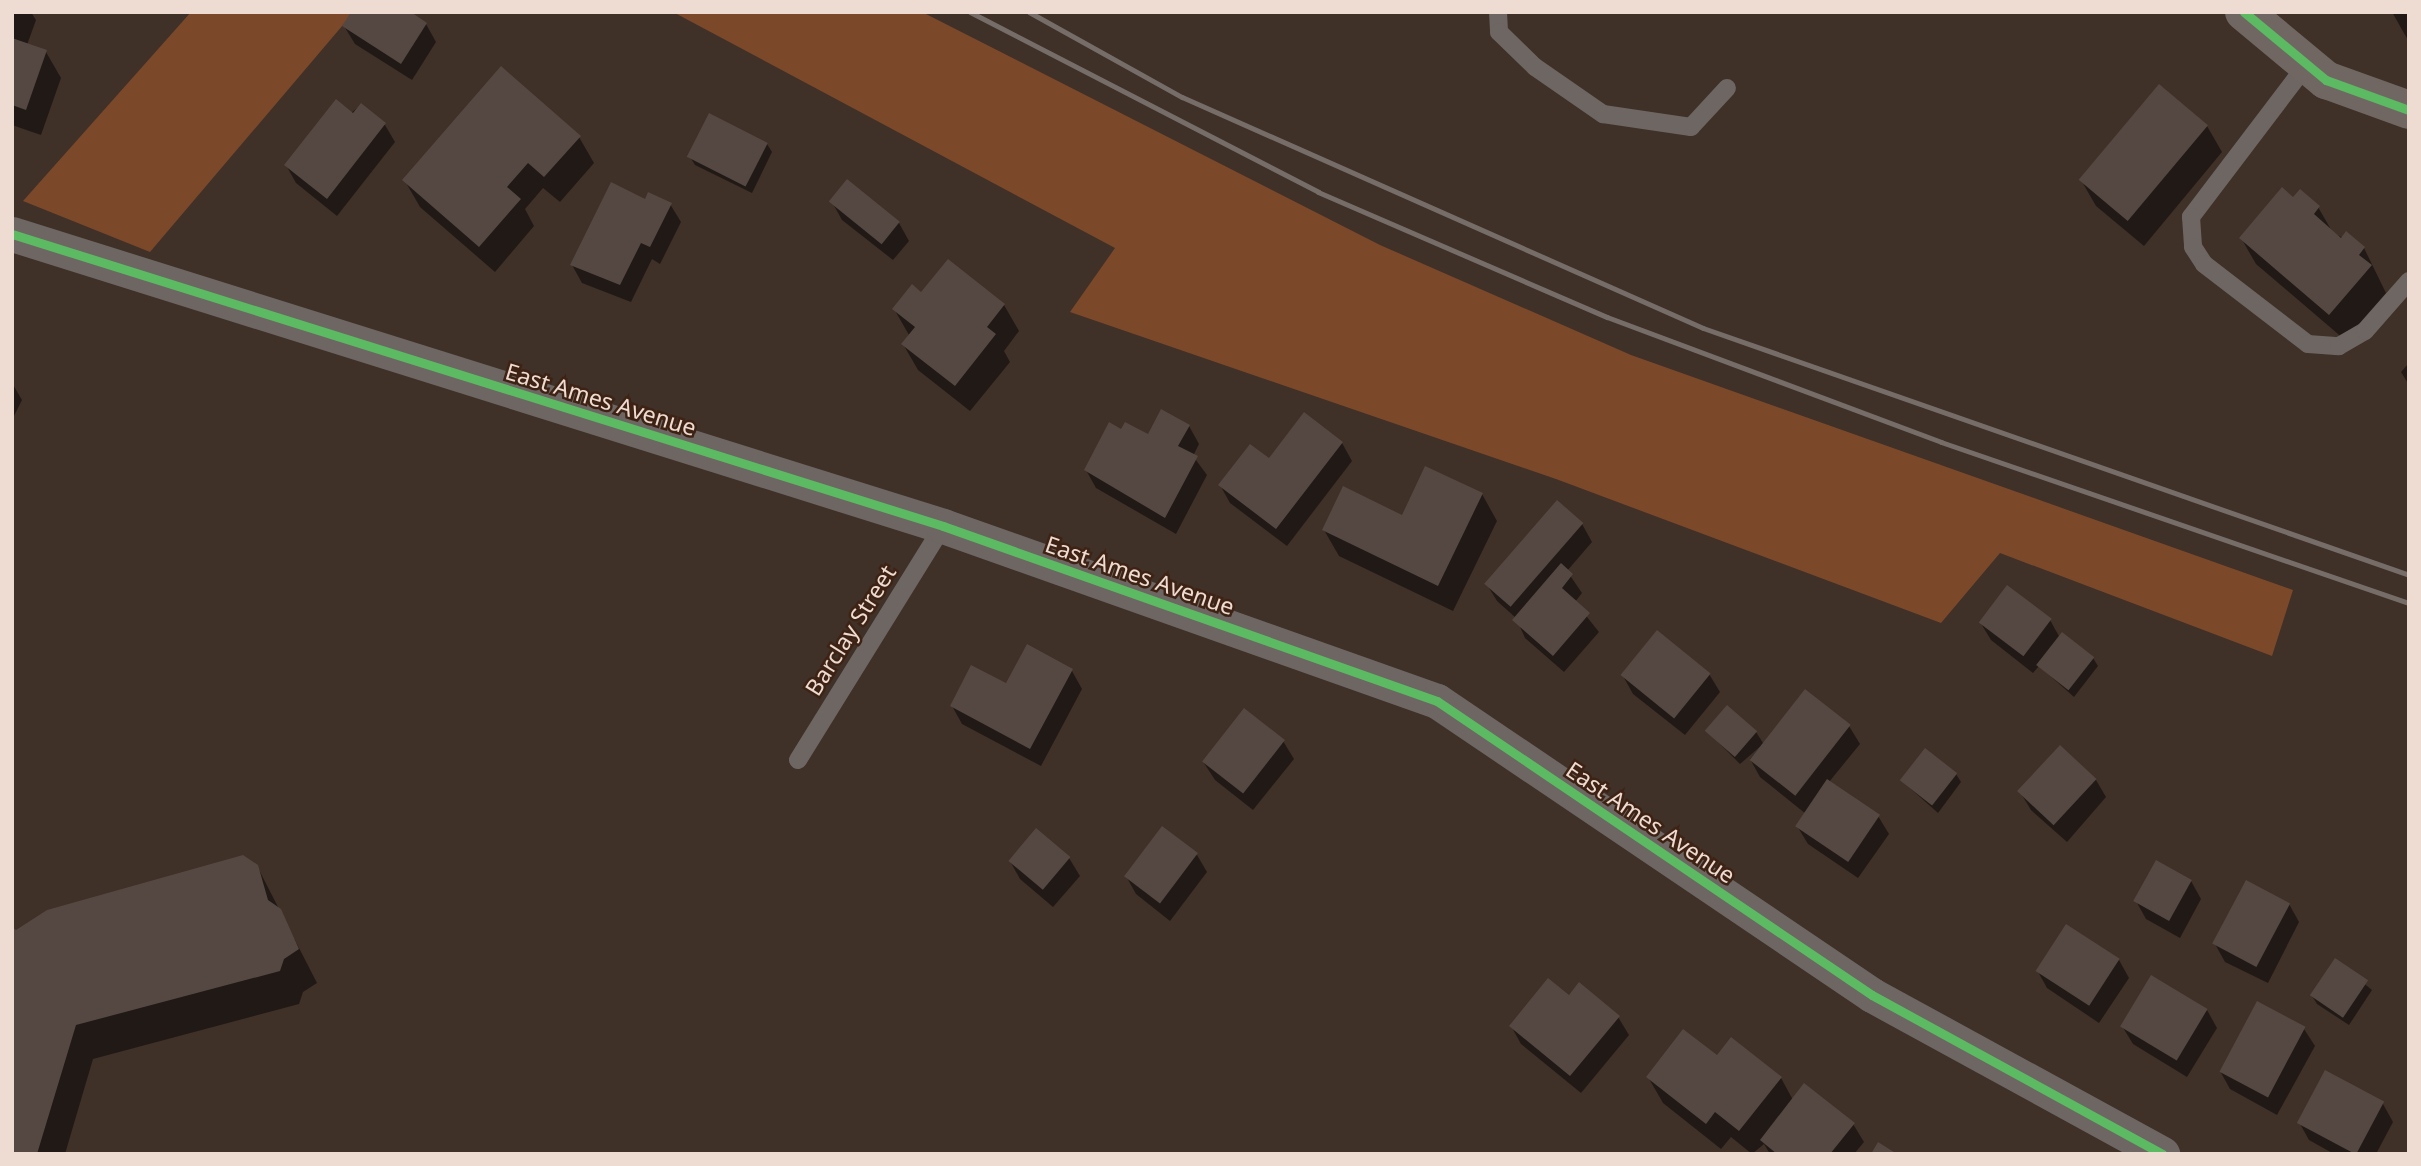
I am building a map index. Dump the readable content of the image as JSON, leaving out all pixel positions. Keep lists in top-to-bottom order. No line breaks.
{"streets":{"street":["East Ames Avenue"],"lane":["Barclay Street"]},"crossings":[["East Ames Avenue","Barclay Street"]]}
